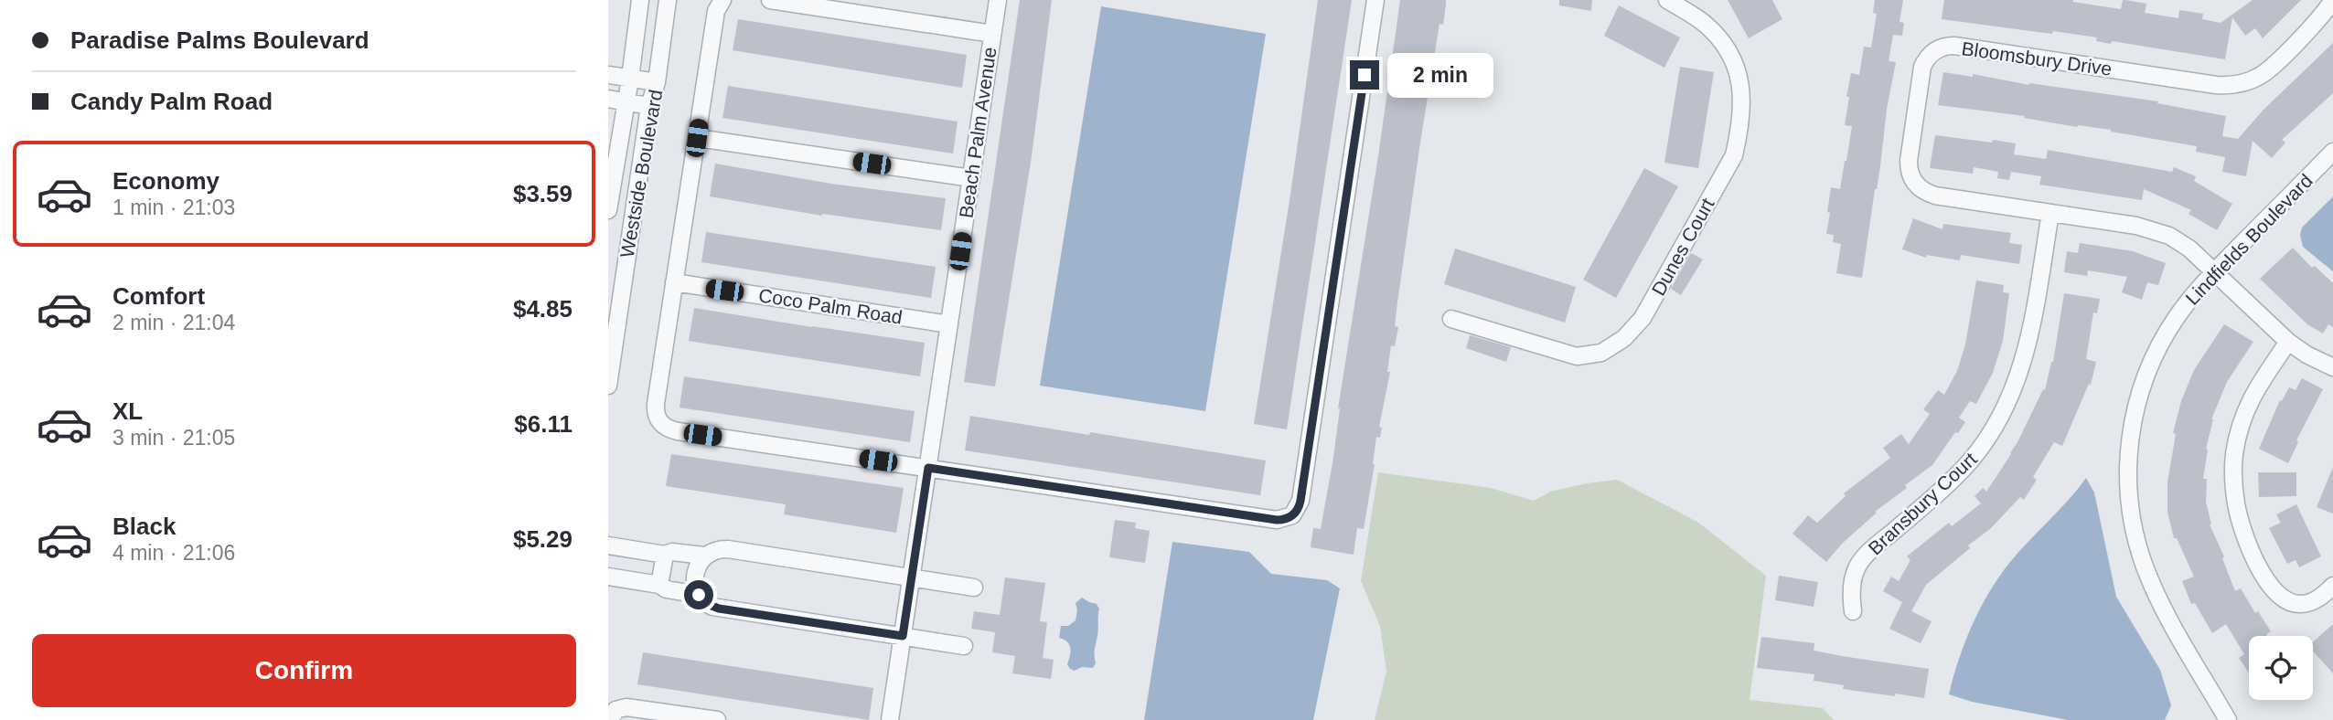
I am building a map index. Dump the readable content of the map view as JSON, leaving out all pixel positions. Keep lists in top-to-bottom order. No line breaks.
{"streets":{"street":["Bloomsbury Drive","Beach Palm Avenue","Westside Boulevard","Lindfields Boulevard","Dunes Court","Coco Palm Road","Bransbury Court"]},"crossings":[["Bloomsbury Drive","Lindfields Boulevard"],["Bloomsbury Drive","Bransbury Court"],["Beach Palm Avenue","Coco Palm Road"]],"page":{"banner":["Paradise Palms Boulevard","Candy Palm Road"],"bubble":"2 min","list":[{"name":"Economy","note":"1 min · 21:03","value":"$3.59"},{"name":"Comfort","note":"2 min · 21:04","value":"$4.85"},{"name":"XL","note":"3 min · 21:05","value":"$6.11"},{"name":"Black","note":"4 min · 21:06","value":"$5.29"}],"buttons":"Confirm"}}
